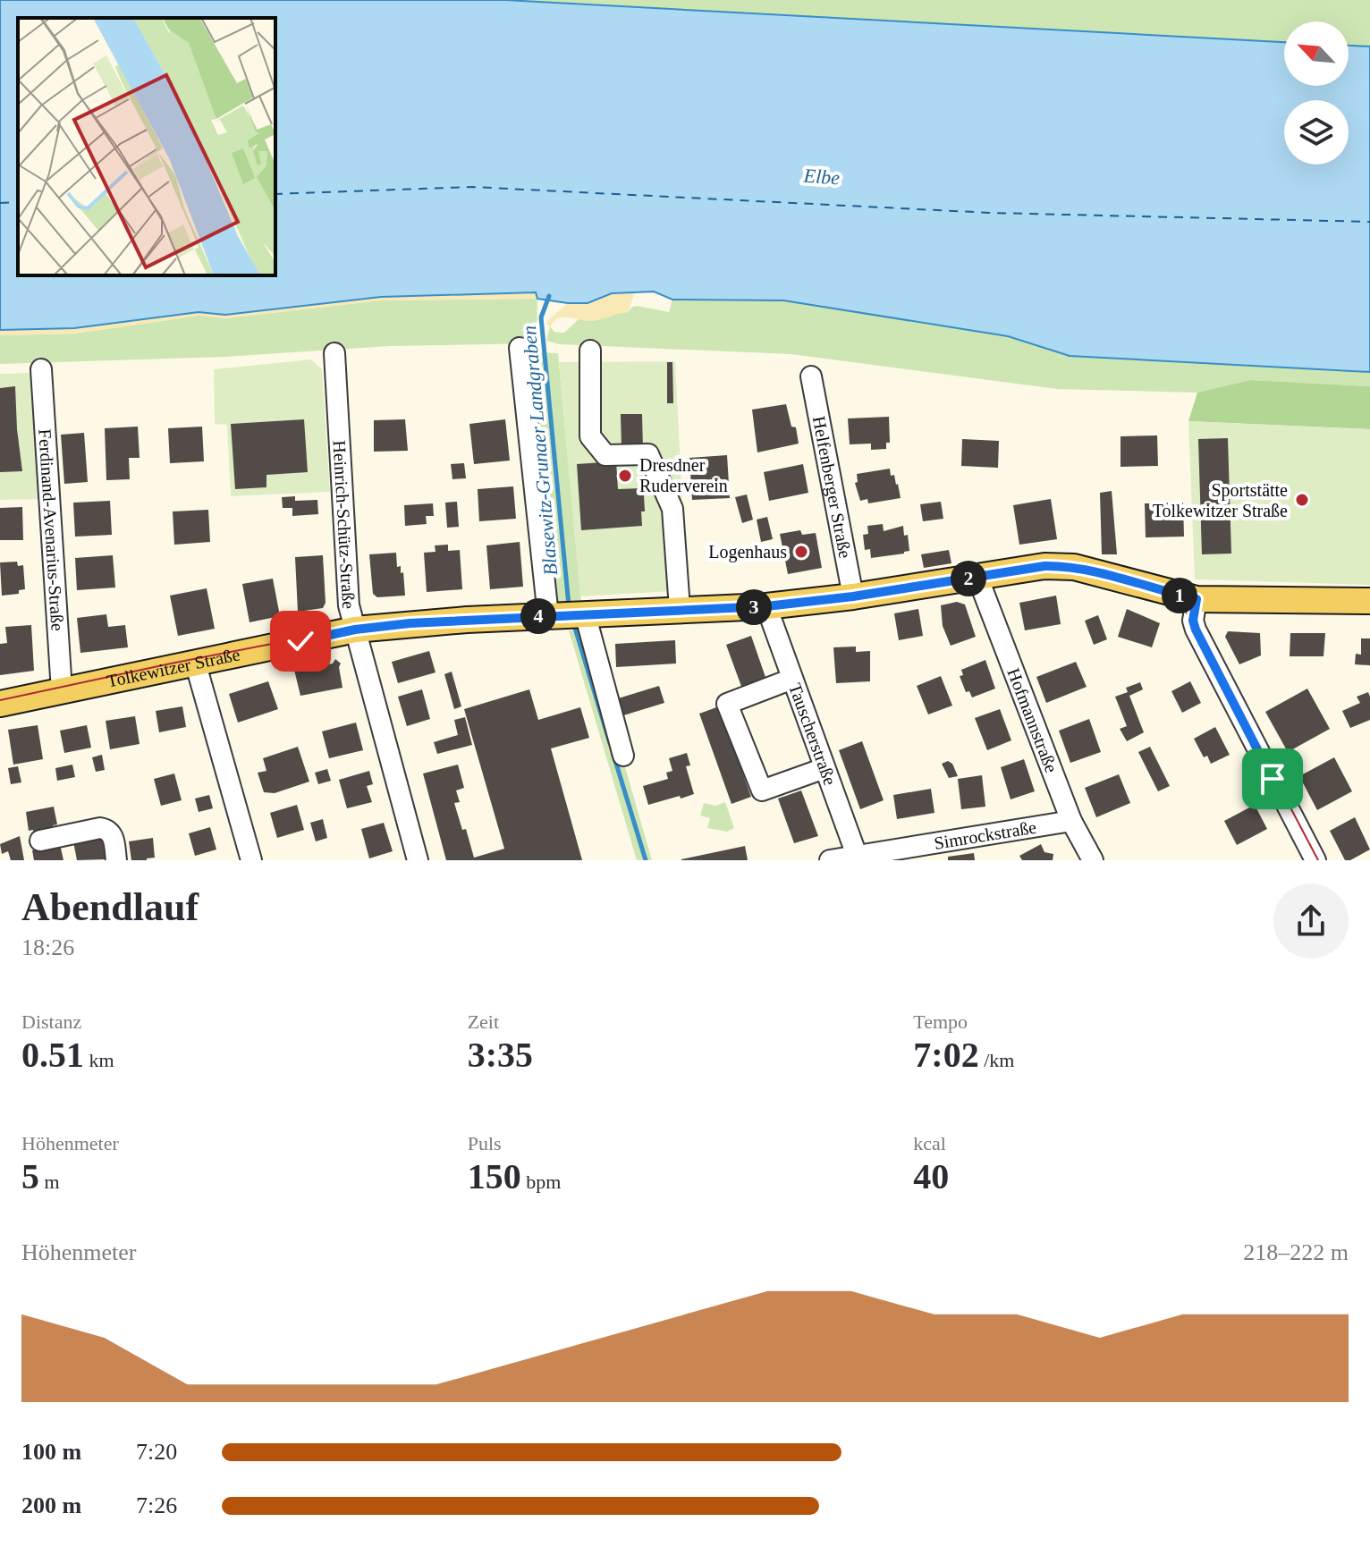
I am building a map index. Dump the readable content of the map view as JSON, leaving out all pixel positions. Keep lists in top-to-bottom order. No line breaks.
{"streets":{"main road":["Tolkewitzer Straße"],"street":["Helfenberger Straße","Heinrich-Schütz-Straße","Ferdinand-Avenarius-Straße","Hofmannstraße","Tauscherstraße","Simrockstraße"]},"crossings":[["Helfenberger Straße","Tolkewitzer Straße"],["Heinrich-Schütz-Straße","Tolkewitzer Straße"],["Ferdinand-Avenarius-Straße","Tolkewitzer Straße"],["Tolkewitzer Straße","Hofmannstraße"],["Tolkewitzer Straße","Tauscherstraße"],["Hofmannstraße","Simrockstraße"],["Tauscherstraße","Simrockstraße"]],"water":["Elbe","Blasewitz‐Grunaer Landgraben"],"places":["Dresdner Ruderverein","Sportstätte Tolkewitzer Straße","Logenhaus"],"north":"top left","page":{"pins":["2","1","3","4"],"heading":["Abendlauf","18:26"],"stats":[["Distanz","0.51 km"],["Zeit","3:35"],["Tempo","7:02 /km"],["Höhenmeter","5 m"],["Puls","150 bpm"],["kcal","40"]],"chart":["Höhenmeter","218–222 m"],"list":[{"name":"100 m","note":"7:20"},{"name":"200 m","note":"7:26"}]}}
